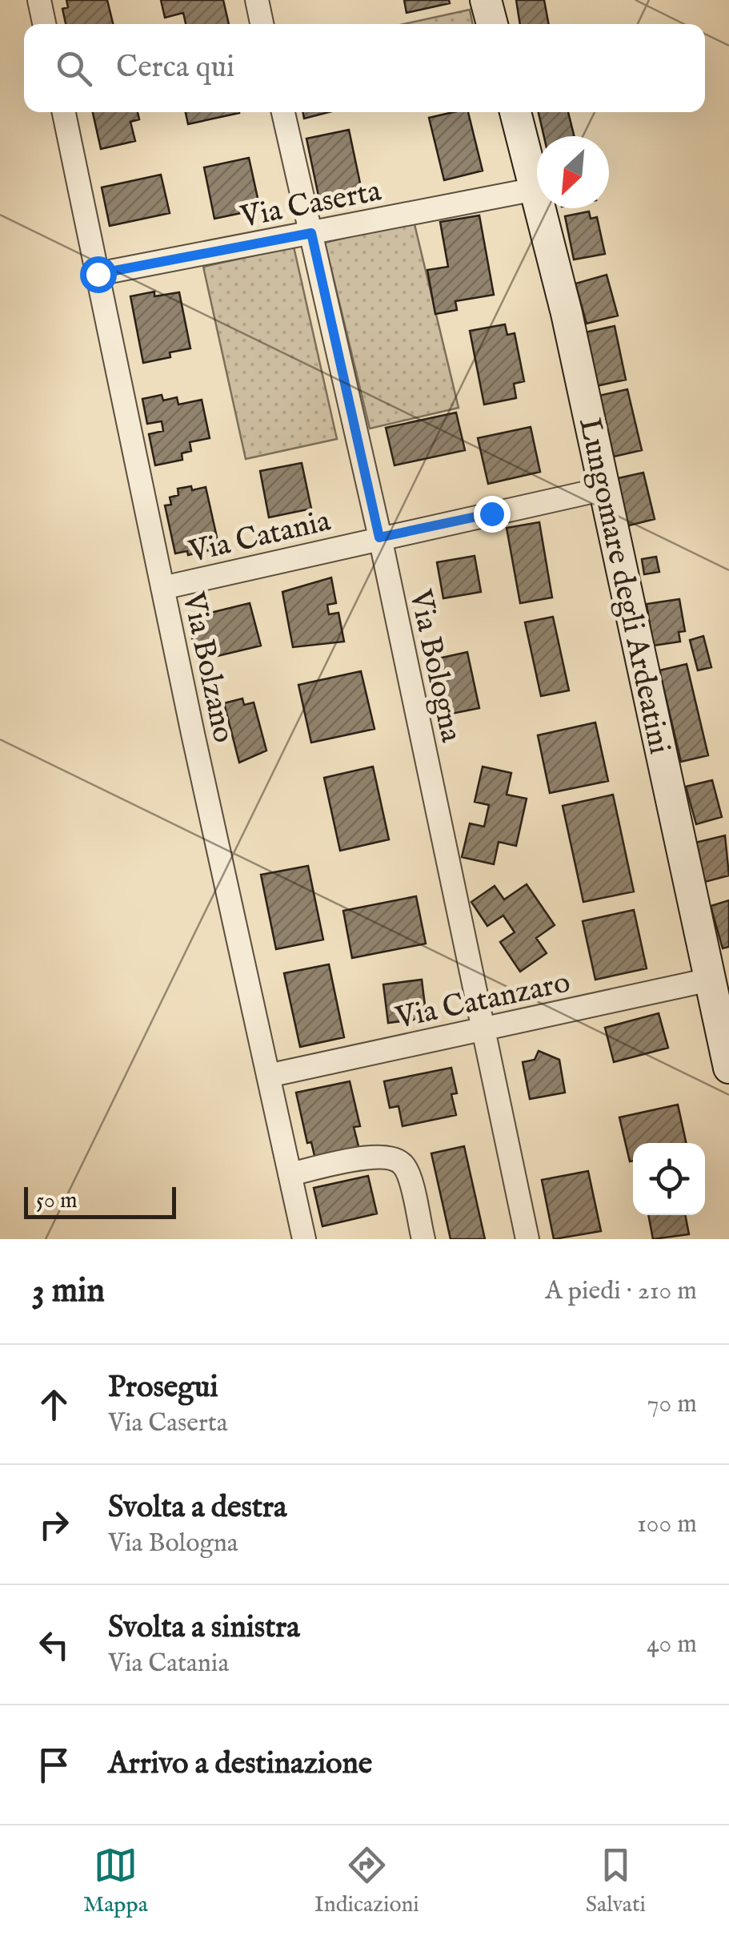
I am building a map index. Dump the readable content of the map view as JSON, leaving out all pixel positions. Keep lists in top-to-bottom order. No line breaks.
{"streets":{"main road":["Lungomare degli Ardeatini"],"street":["Via Caserta","Via Catania","Via Bologna","Via Bolzano","Via Catanzaro"]},"crossings":[["Via Caserta","Lungomare degli Ardeatini"],["Via Caserta","Via Bologna"],["Via Caserta","Via Bolzano"],["Via Catania","Lungomare degli Ardeatini"],["Via Catania","Via Bologna"],["Via Catania","Via Bolzano"],["Lungomare degli Ardeatini","Via Catanzaro"],["Via Bologna","Via Catanzaro"],["Via Bolzano","Via Catanzaro"]],"scale_bar":"50 m","north":"bottom left","page":{"search":"Cerca qui","scale":"50 m","heading":["3 min","A piedi · 210 m"],"list":[["Prosegui","Via Caserta","70 m"],["Svolta a destra","Via Bologna","100 m"],["Svolta a sinistra","Via Catania","40 m"],"Arrivo a destinazione"],"nav":["Mappa","Indicazioni","Salvati"]}}
